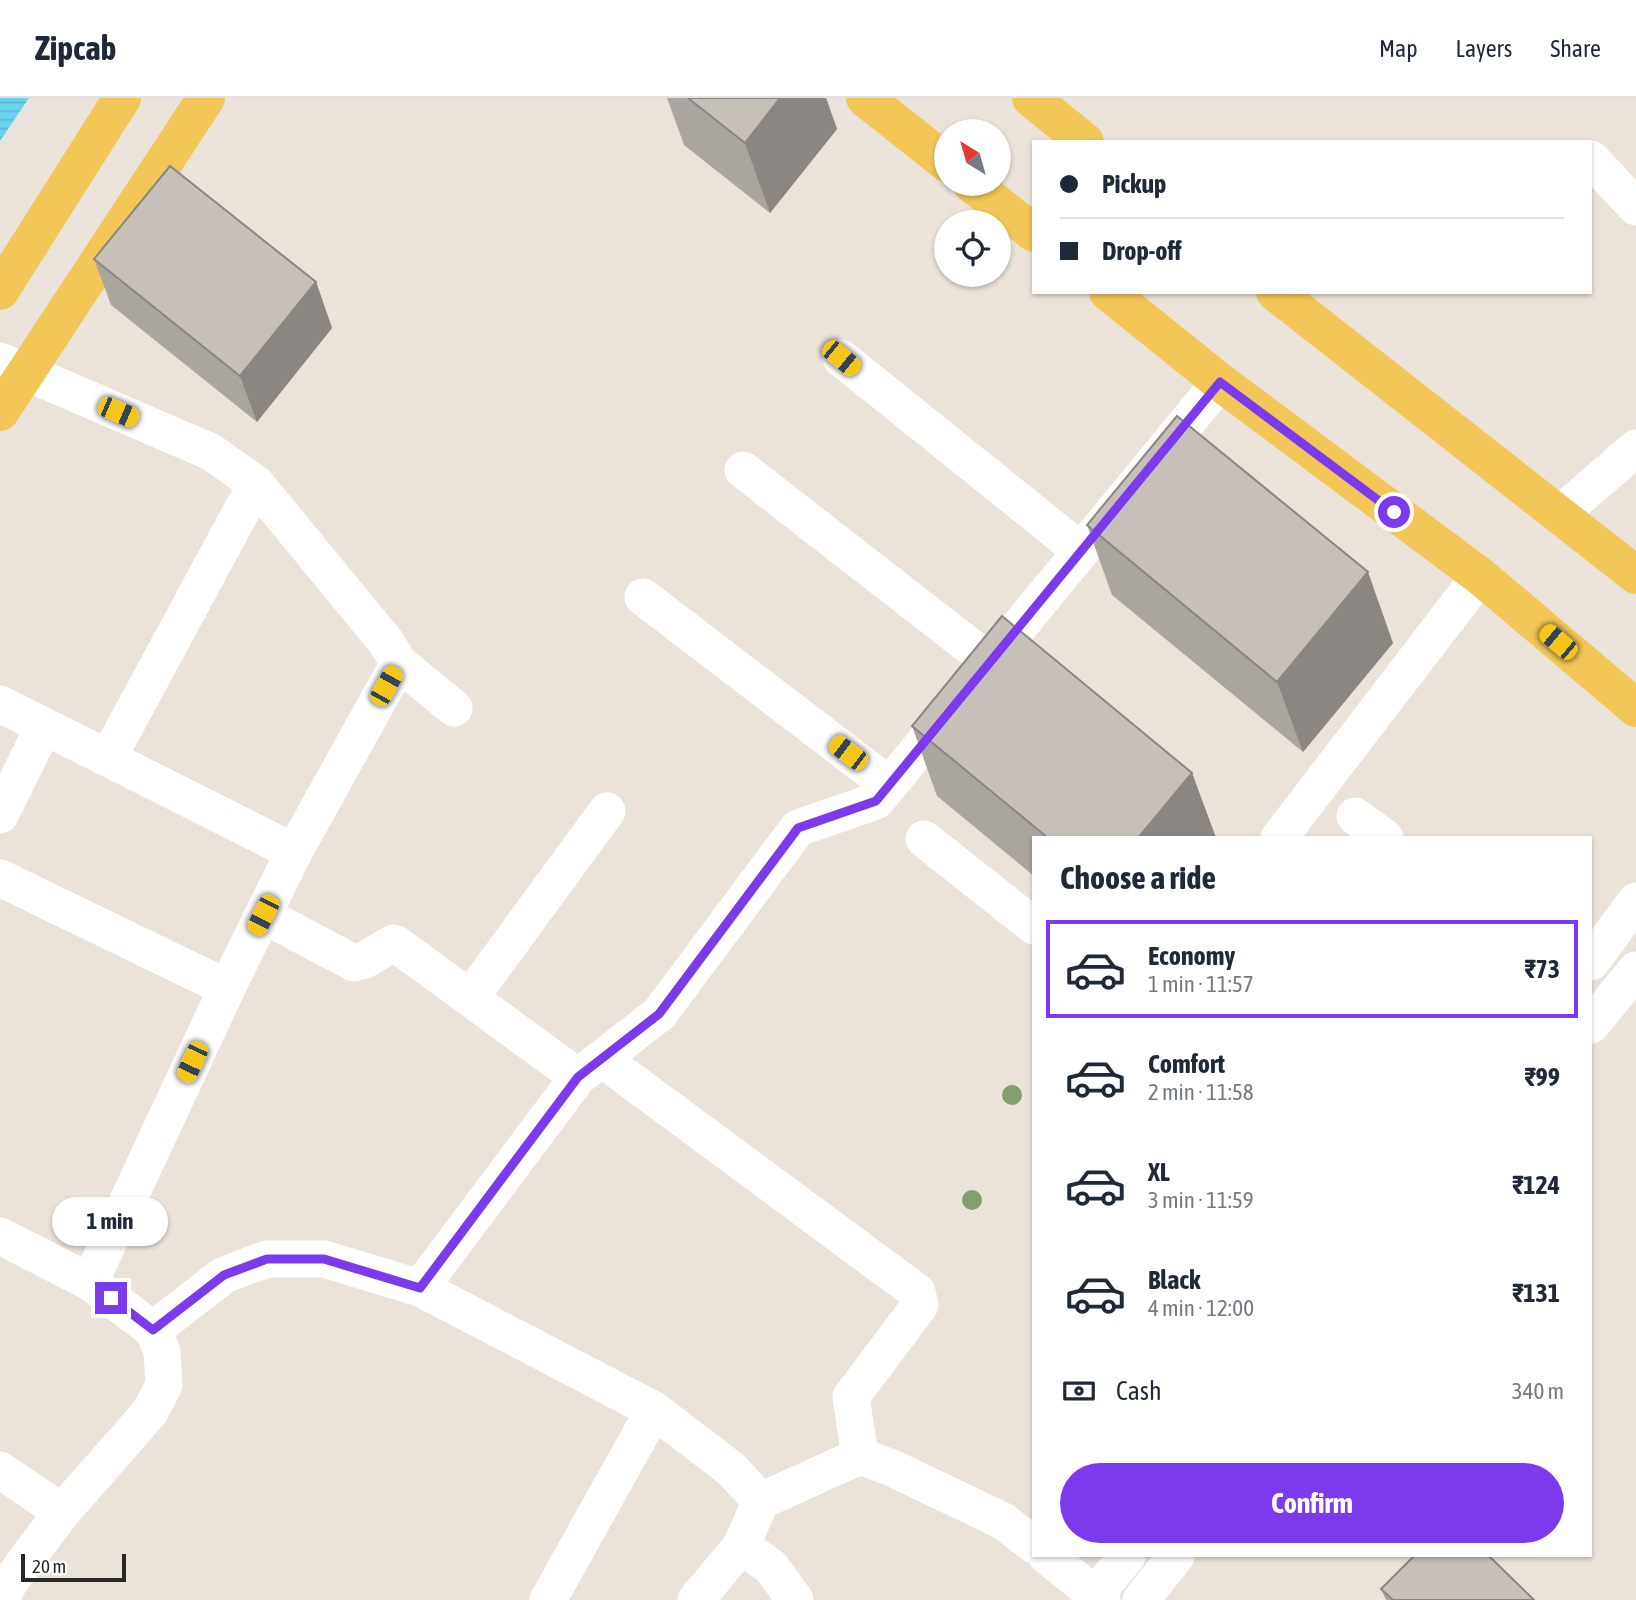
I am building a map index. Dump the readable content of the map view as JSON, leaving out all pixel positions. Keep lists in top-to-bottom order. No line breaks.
{"scale_bar":"20 m","north":"top left","page":{"header":"Zipcab","nav":["Map","Layers","Share"],"banner":["Pickup","Drop-off"],"heading":"Choose a ride","list":[{"name":"Economy","note":"1 min · 11:57","value":"₹73"},{"name":"Comfort","note":"2 min · 11:58","value":"₹99"},{"name":"XL","note":"3 min · 11:59","value":"₹124"},{"name":"Black","note":"4 min · 12:00","value":"₹131"}],"bubble":"1 min","pay":["Cash","340 m"],"buttons":"Confirm","scale":"20 m"}}
